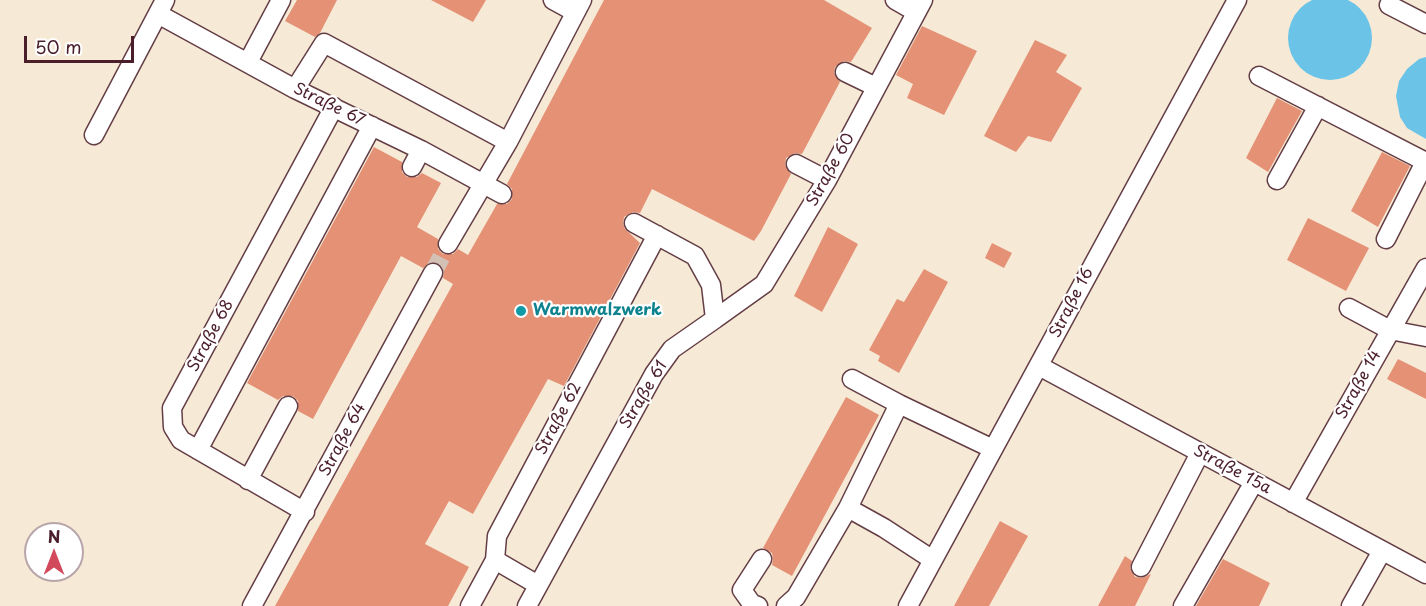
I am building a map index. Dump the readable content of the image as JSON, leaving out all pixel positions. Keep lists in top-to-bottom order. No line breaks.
{"streets":{"street":["Straße 67","Straße 60","Straße 16","Straße 68","Straße 14","Straße 61","Straße 62","Straße 64","Straße 15a"]},"crossings":[["Straße 67","Straße 68"],["Straße 60","Straße 61"],["Straße 16","Straße 15a"],["Straße 68","Straße 64"],["Straße 14","Straße 15a"]],"places":["Warmwalzwerk"],"scale_bar":"50 m","north":"top"}
